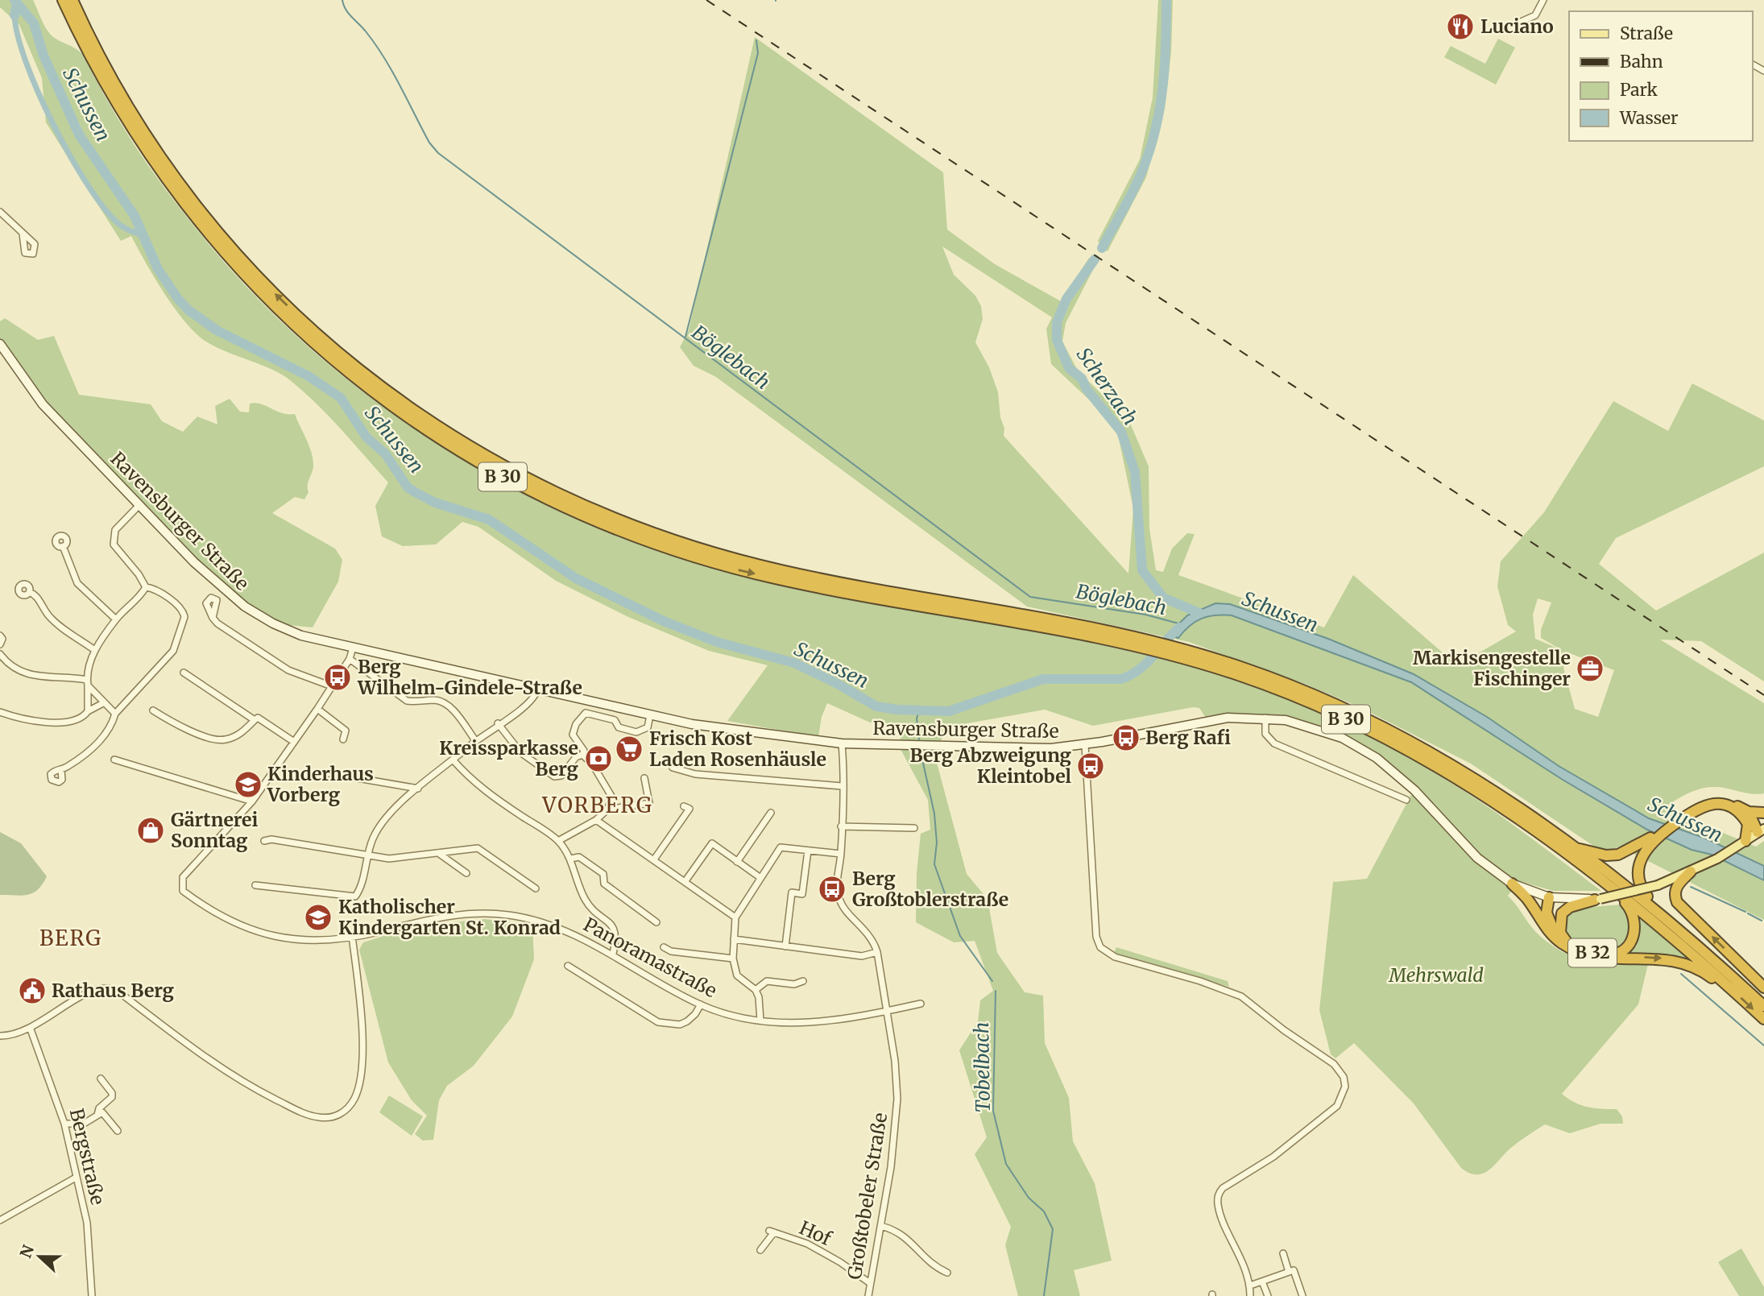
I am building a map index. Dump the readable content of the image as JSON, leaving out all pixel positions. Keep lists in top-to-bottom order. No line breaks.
{"streets":{"highway":["B 30","B 32"],"main road":["Ravensburger Straße"],"street":["Panoramastraße","Bergstraße","Großtobeler Straße","Hof"]},"crossings":[["B 30","Ravensburger Straße"],["B 30","B 32"],["Ravensburger Straße","B 32"],["Ravensburger Straße","Großtobeler Straße"],["Panoramastraße","Großtobeler Straße"],["Großtobeler Straße","Hof"]],"districts":["VORBERG","BERG"],"water":["Schussen","Böglebach","Scherzach","Tobelbach"],"parks":["Mehrswald"],"places":{"restaurant":["Luciano"],"office":["Markisengestelle Fischinger"],"bus stop":["Berg Wilhelm-Gindele-Straße","Berg Rafi","Berg Abzweigung Kleintobel","Berg Großtoblerstraße"],"supermarket":["Frisch Kost Laden Rosenhäusle"],"bank":["Kreissparkasse Berg"],"school or university":["Kinderhaus Vorberg","Katholischer Kindergarten St. Konrad"],"shop":["Gärtnerei Sonntag"],"public building":["Rathaus Berg"]},"legend":["Straße","Bahn","Park","Wasser"],"north":"left"}
